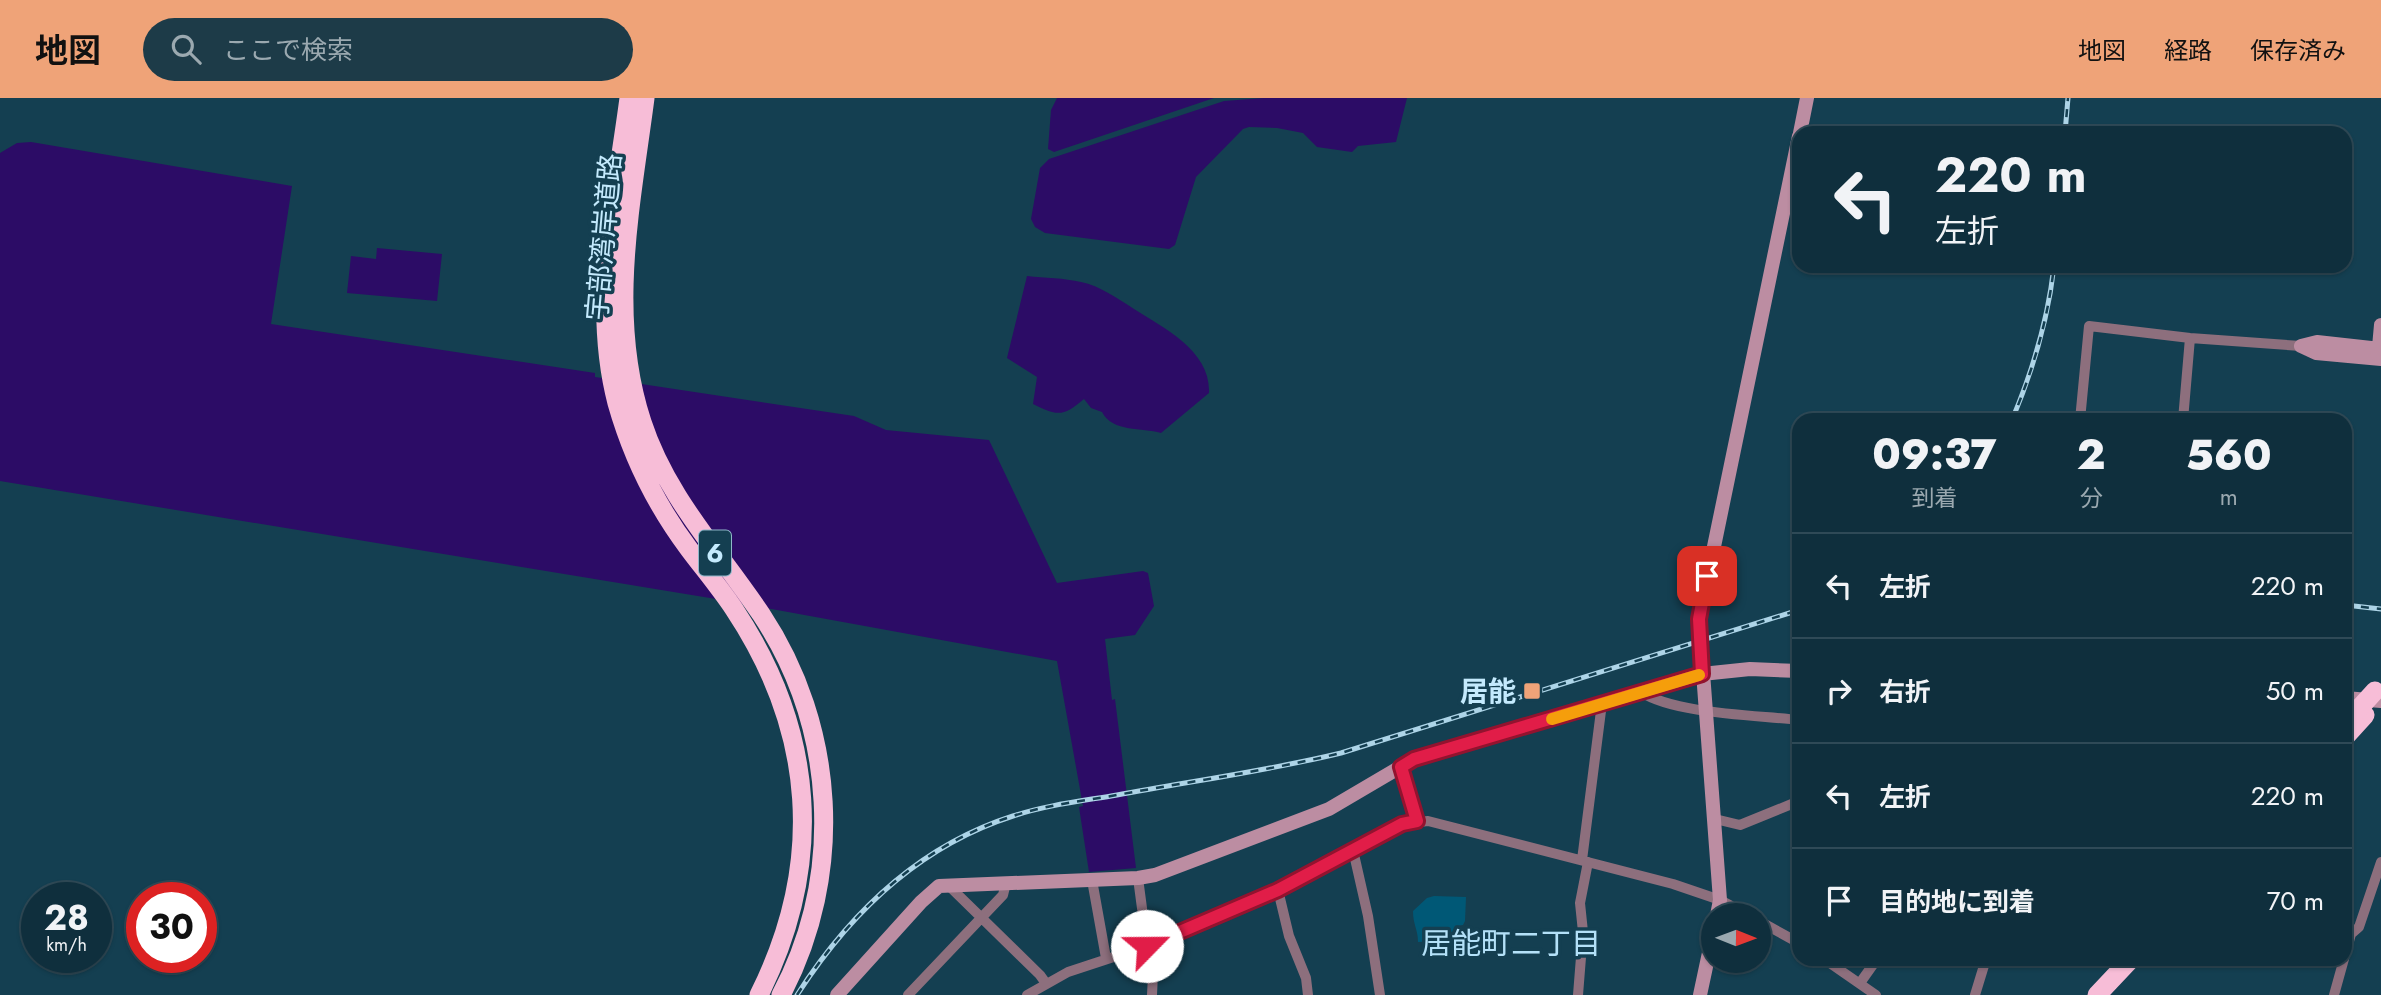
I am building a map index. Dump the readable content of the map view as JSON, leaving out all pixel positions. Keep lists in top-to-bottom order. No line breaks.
{"streets":{"highway":["宇部湾岸道路","6"]},"districts":["居能町二丁目"],"places":{"transit":["居能"]},"north":"right","page":{"header":"地図","search":"ここで検索","nav":["地図","経路","保存済み"],"turn":["220 m","左折"],"eta":["09:37","到着","2","分","560","m"],"list":[{"name":"左折","value":"220 m"},{"name":"右折","value":"50 m"},{"name":"左折","value":"220 m"},{"name":"目的地に到着","value":"70 m"}],"speed":"28 km/h","limit":"30"}}
